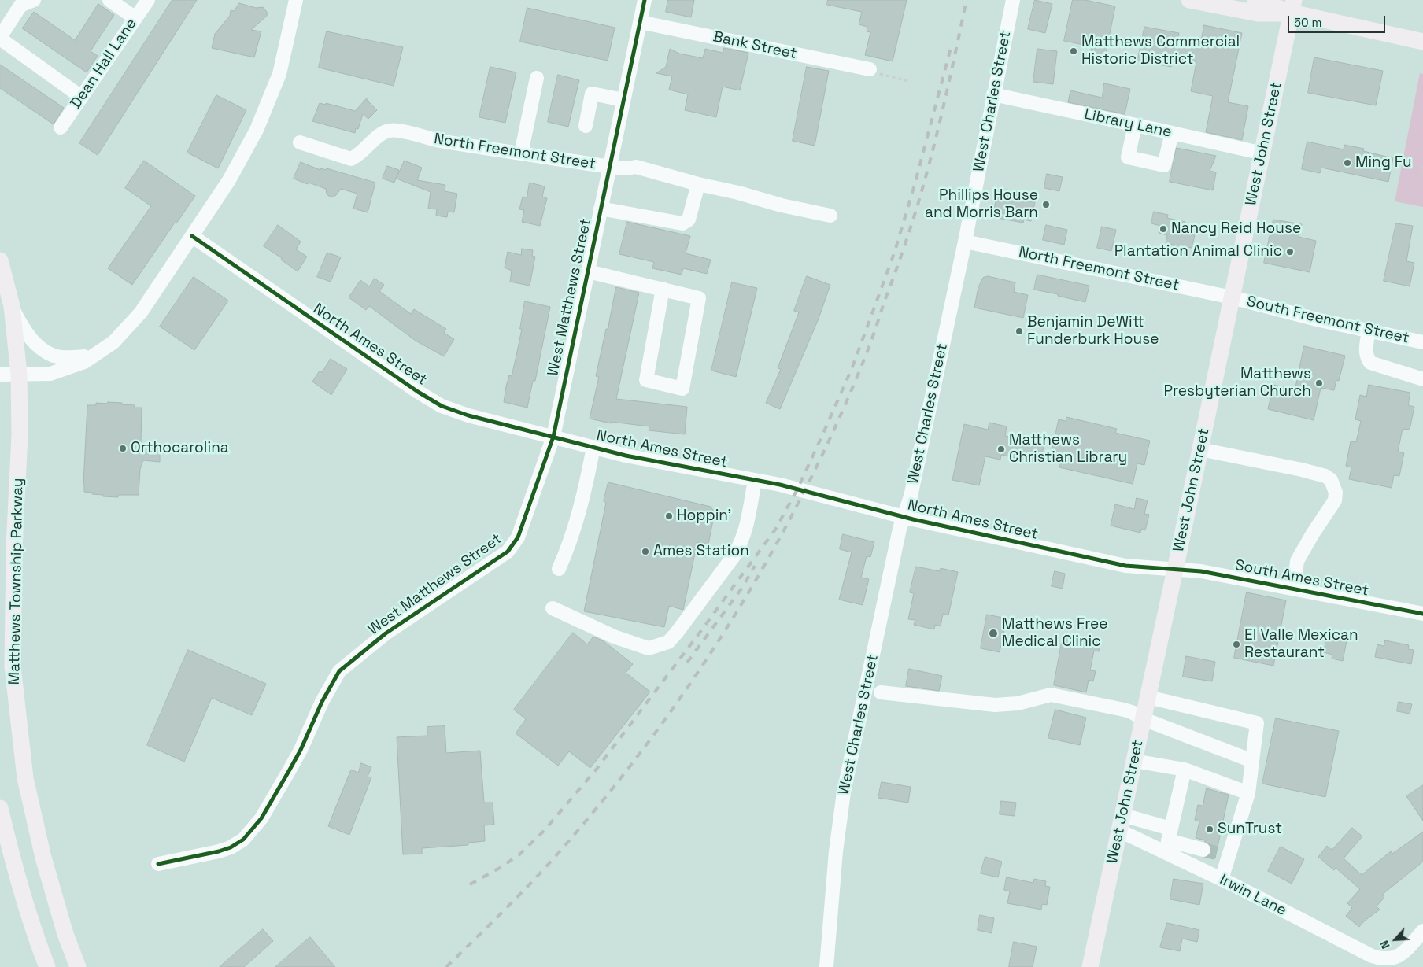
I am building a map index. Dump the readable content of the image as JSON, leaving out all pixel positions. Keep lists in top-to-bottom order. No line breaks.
{"streets":{"main road":["West John Street","Matthews Township Parkway"],"street":["Bank Street","Dean Hall Lane","West Charles Street","Library Lane","North Freemont Street","West Matthews Street","South Freemont Street","North Ames Street","South Ames Street","Irwin Lane"]},"crossings":[["Bank Street","West Matthews Street"],["West Charles Street","Library Lane"],["West Charles Street","North Freemont Street"],["West Charles Street","North Ames Street"],["Library Lane","West John Street"],["West John Street","North Freemont Street"],["West John Street","South Freemont Street"],["West John Street","North Ames Street"],["West John Street","South Ames Street"],["West John Street","Irwin Lane"],["North Freemont Street","West Matthews Street"],["North Freemont Street","South Freemont Street"],["West Matthews Street","North Ames Street"],["North Ames Street","South Ames Street"]],"places":["Matthews Commercial Historic District","Ming Fu","Phillips House and Morris Barn","Nancy Reid House","Plantation Animal Clinic","Benjamin DeWitt Funderburk House","Matthews Presbyterian Church","Orthocarolina","Matthews Christian Library","Hoppin'","Ames Station","Matthews Free Medical Clinic","El Valle Mexican Restaurant","SunTrust"],"scale_bar":"50 m","north":"bottom left"}
